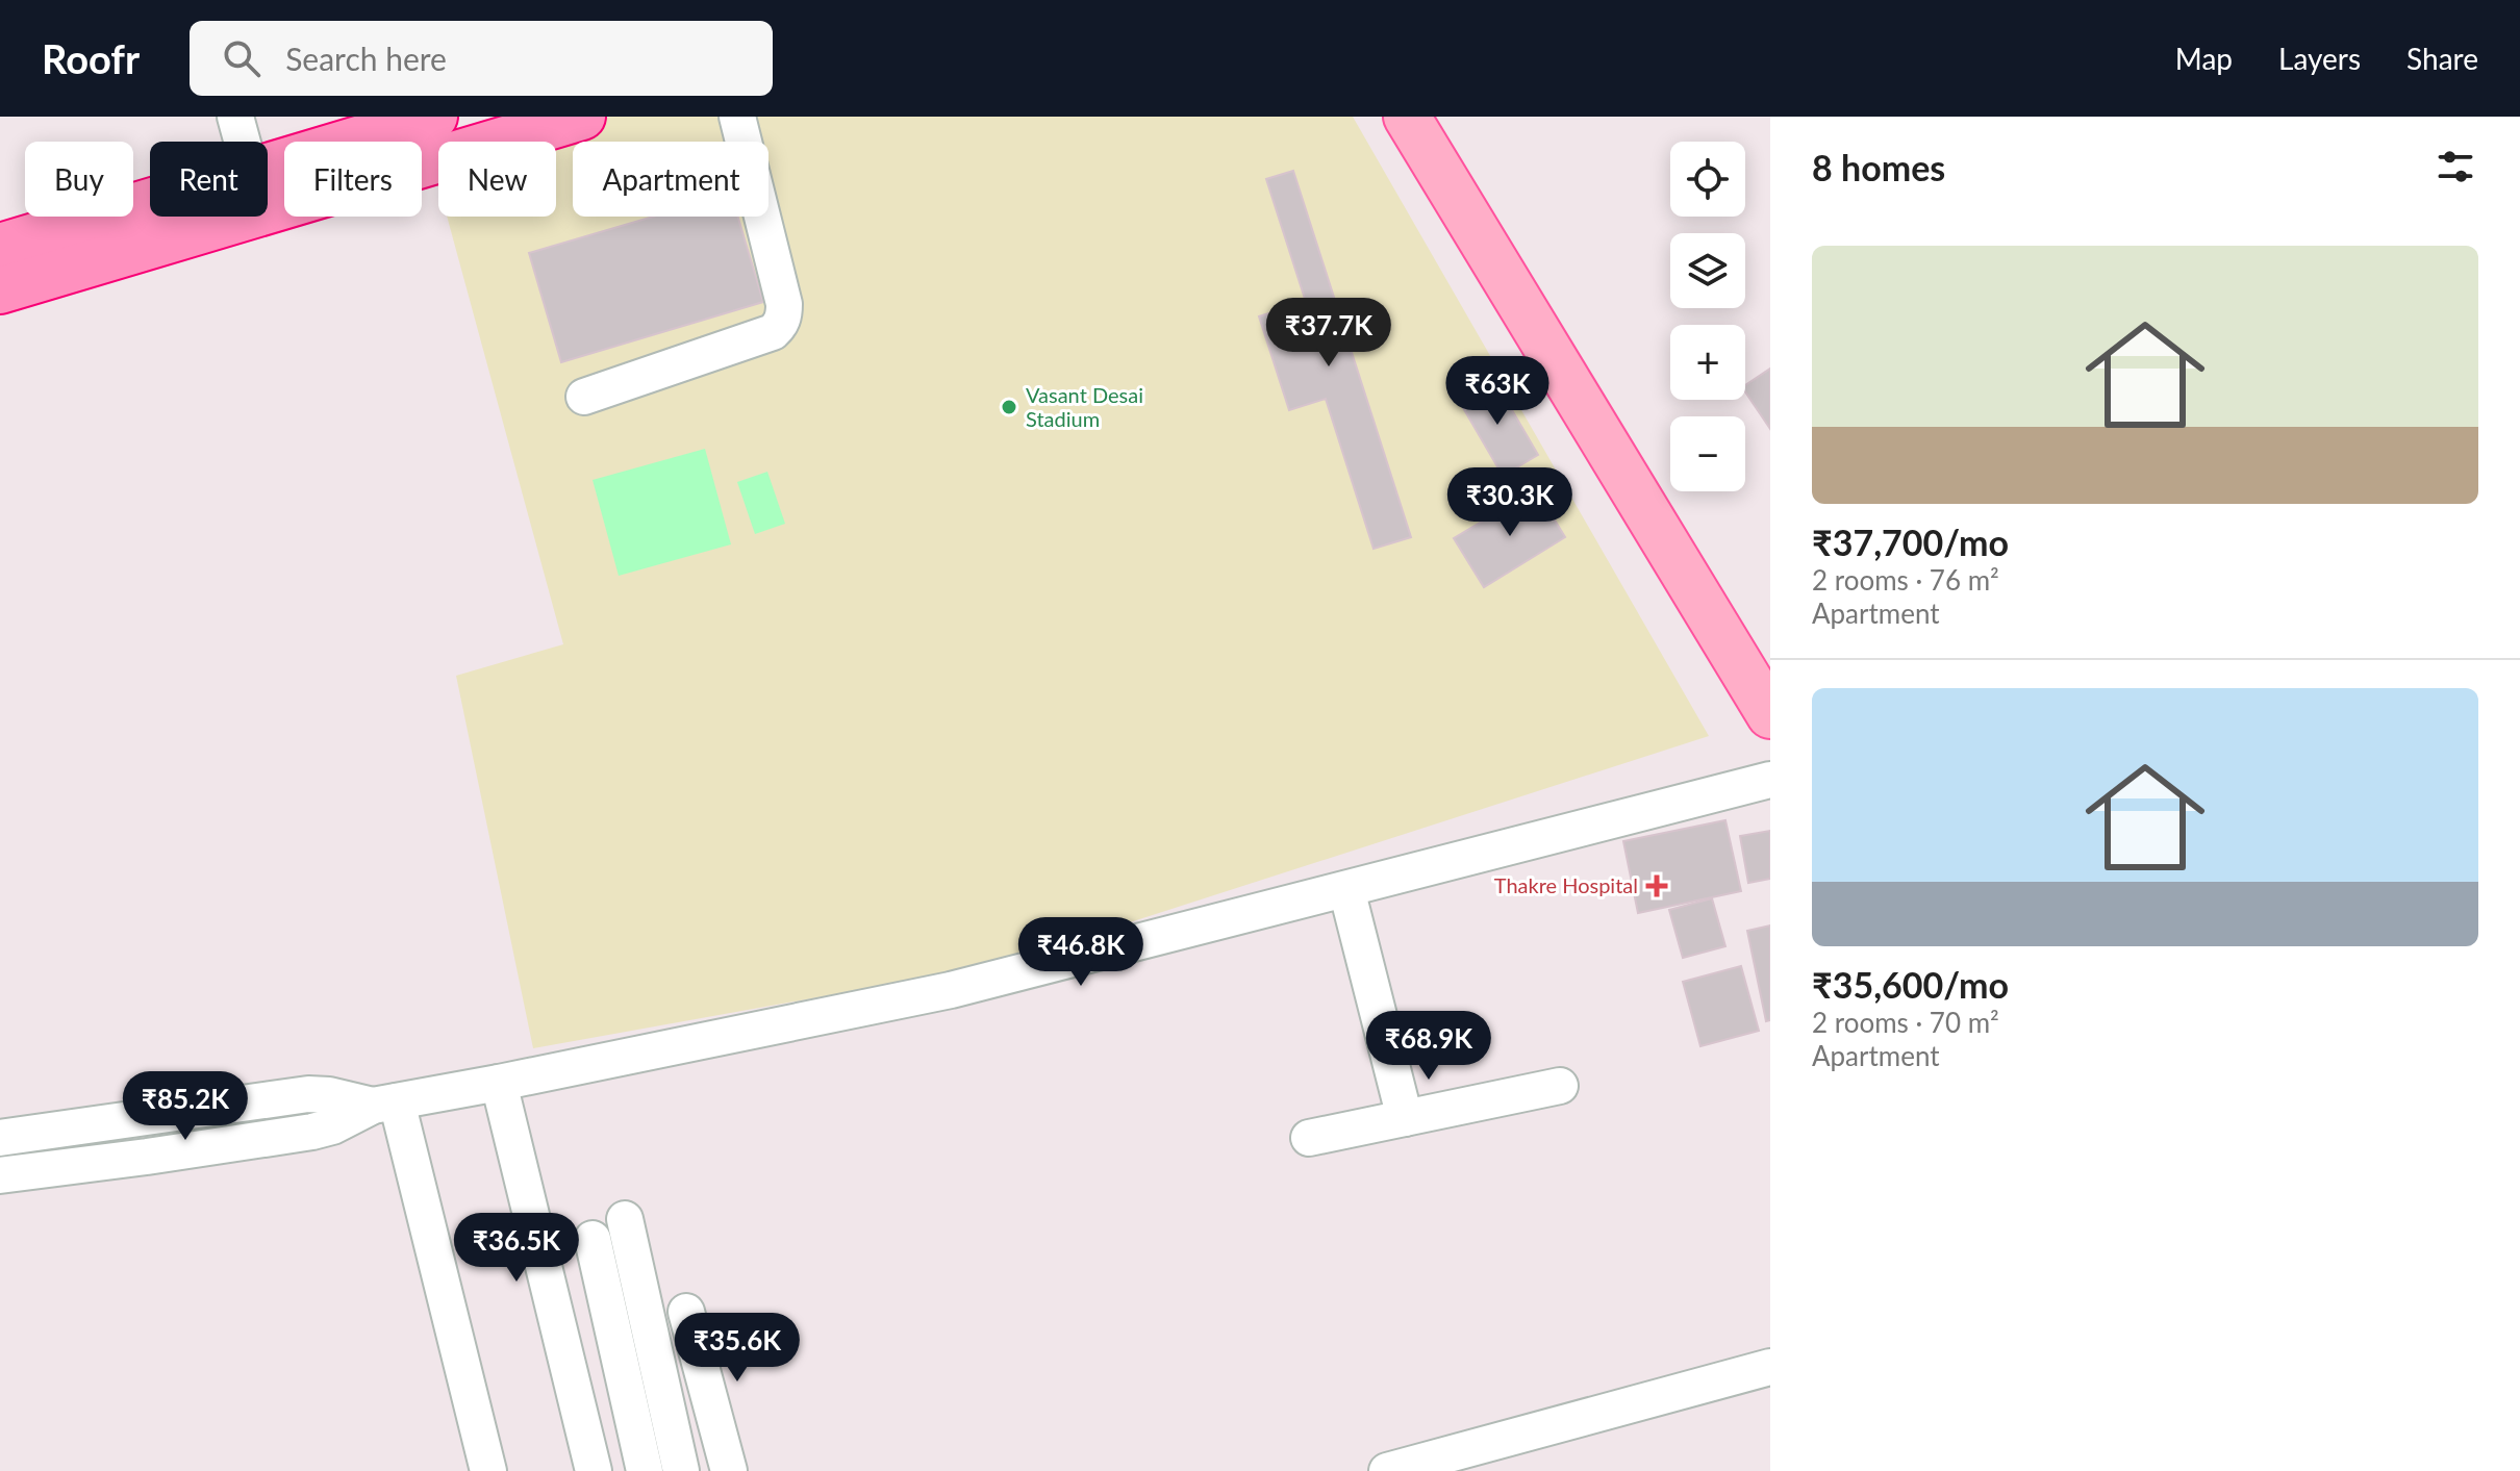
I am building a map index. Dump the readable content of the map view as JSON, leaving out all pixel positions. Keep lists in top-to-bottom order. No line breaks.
{"places":{"other":["Vasant Desai Stadium"],"health":["Thakre Hospital"]},"page":{"header":"Roofr","search":"Search here","nav":["Map","Layers","Share"],"heading":"8 homes","map_buttons":["+","−"],"chip":["Buy","Rent","Filters","New","Apartment"],"list":[{"name":"₹37,700/mo","note":"2 rooms · 76 m² · Apartment"},{"name":"₹35,600/mo","note":"2 rooms · 70 m² · Apartment"}],"price":["₹37.7K","₹63K","₹30.3K","₹46.8K","₹68.9K","₹85.2K","₹36.5K","₹35.6K"]}}
